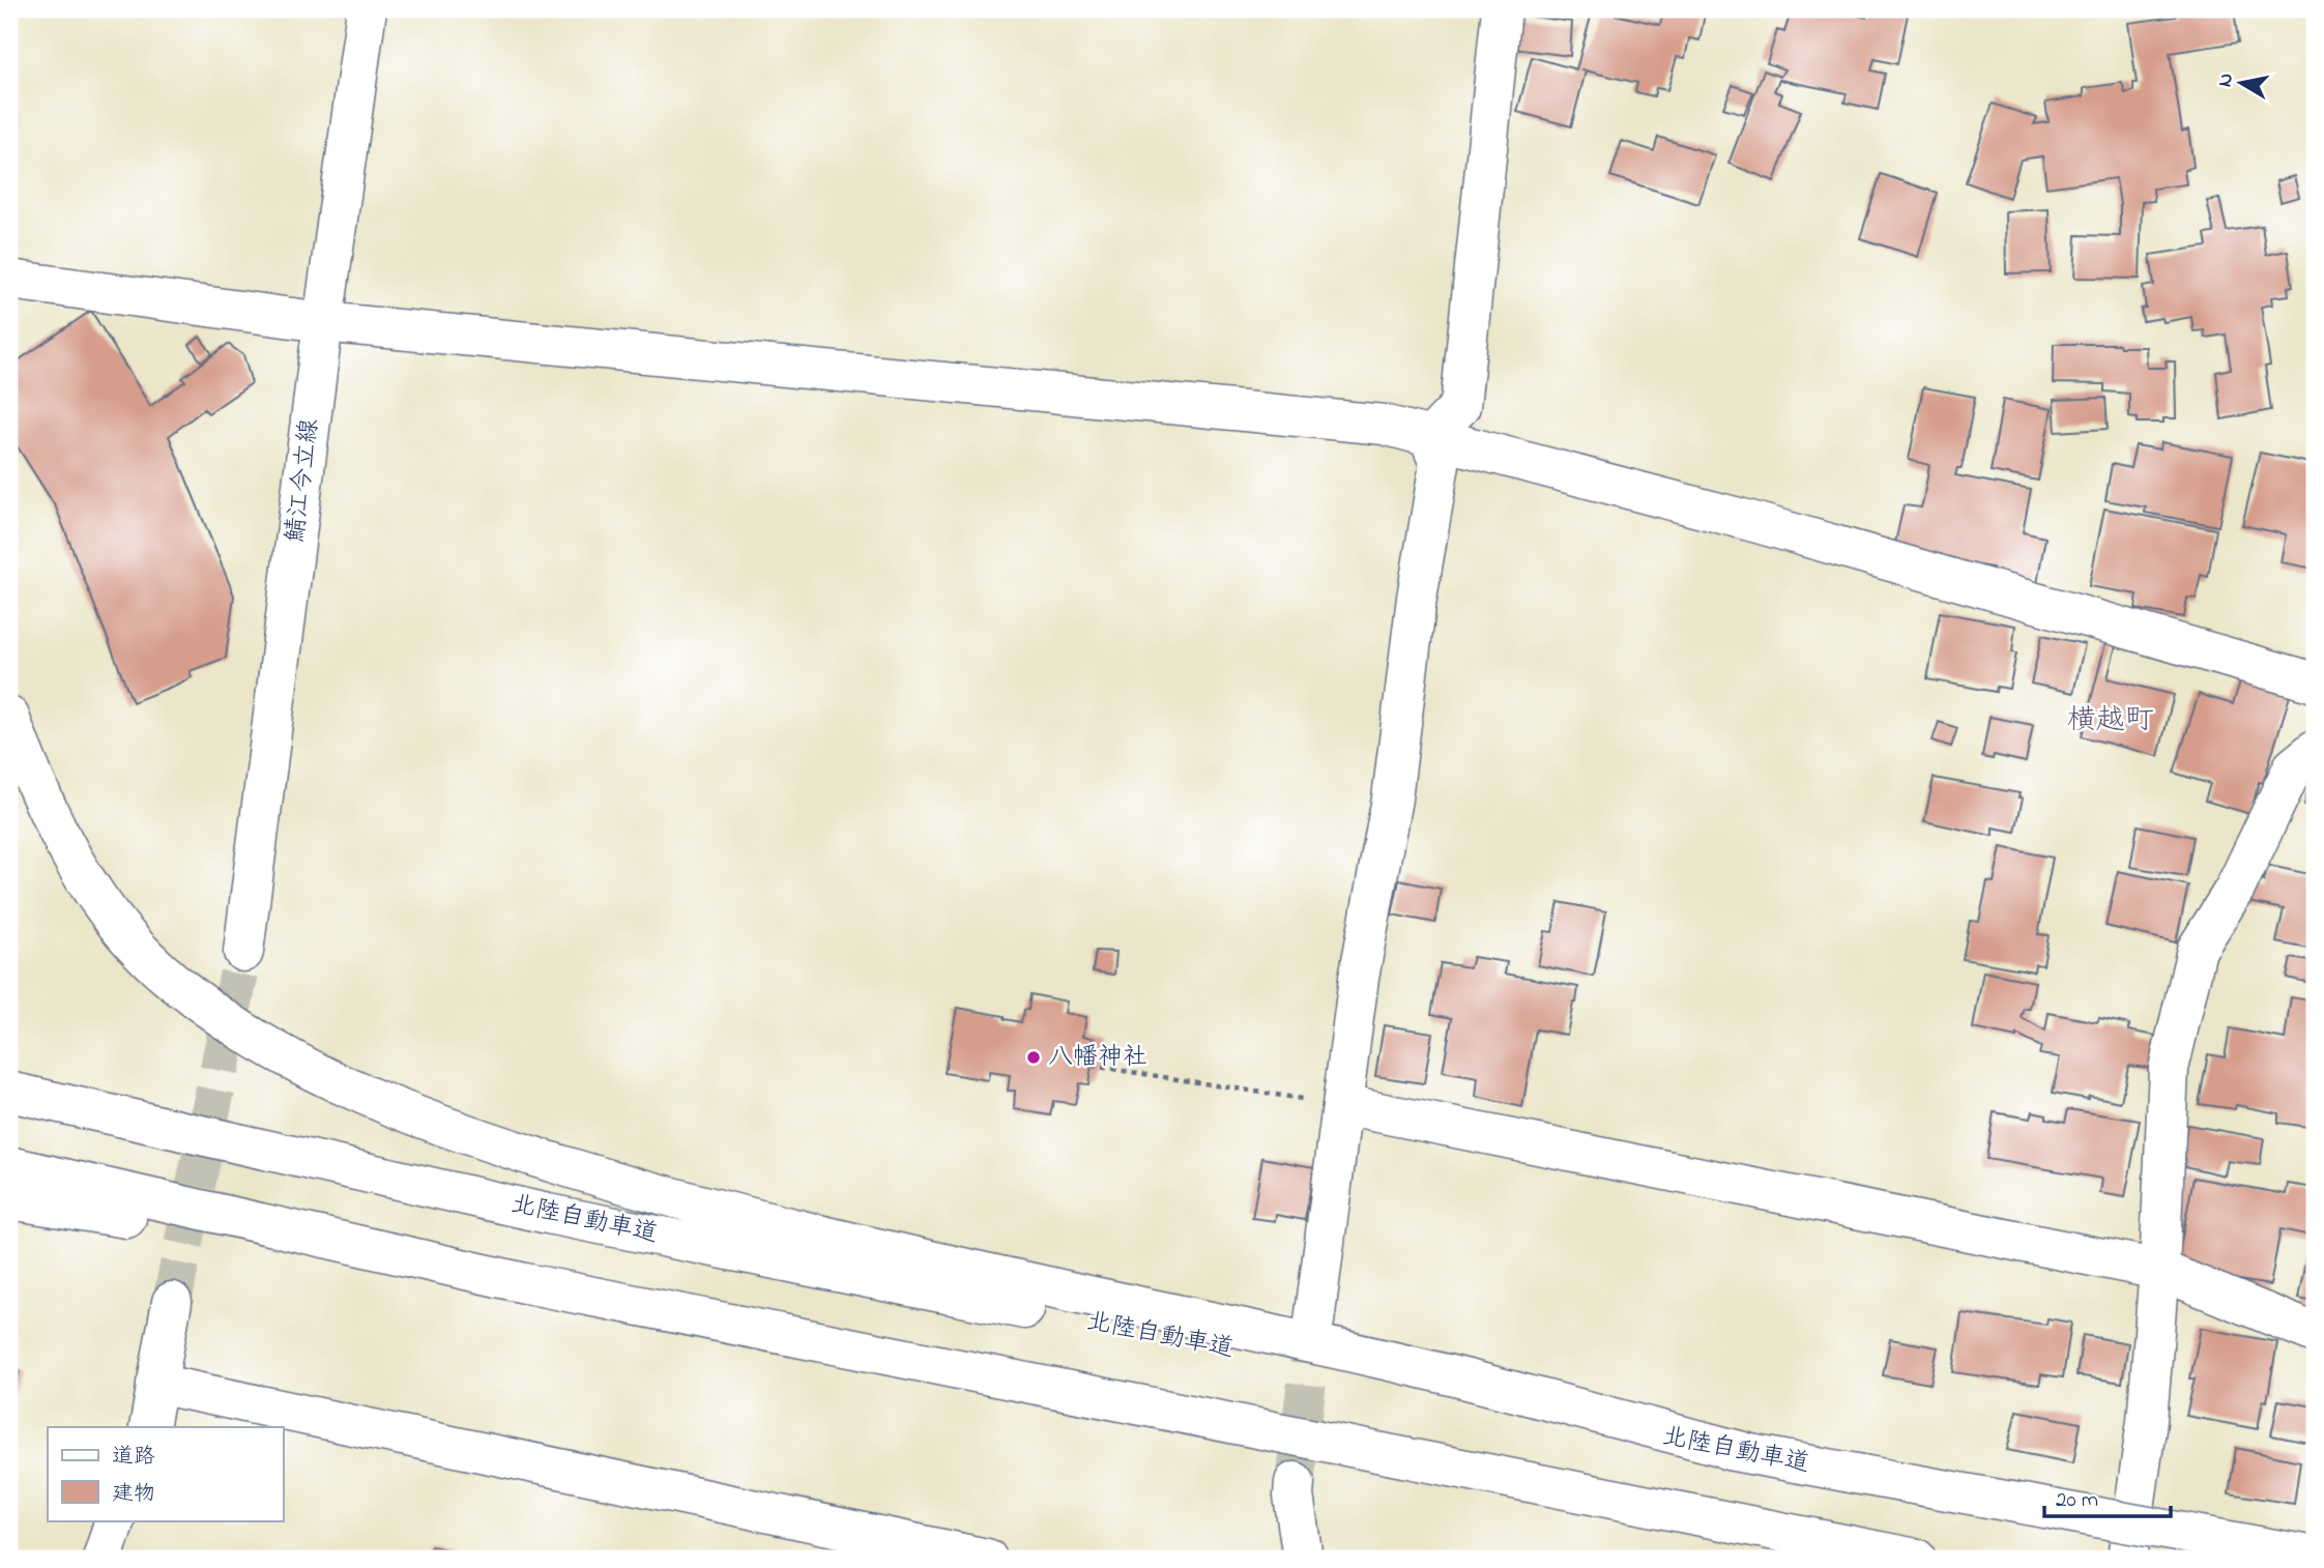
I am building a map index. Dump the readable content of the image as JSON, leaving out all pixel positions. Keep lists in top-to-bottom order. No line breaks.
{"streets":{"main road":["鯖江今立線","北陸自動車道"]},"districts":["横越町"],"places":["八幡神社"],"legend":["道路","建物"],"scale_bar":"20 m","north":"left"}
